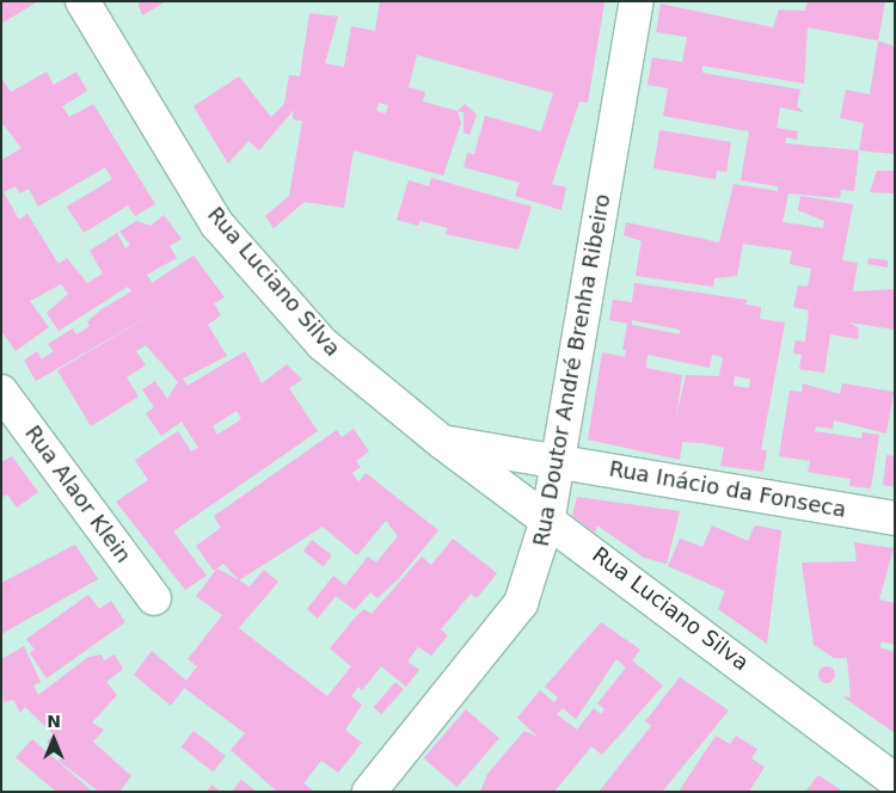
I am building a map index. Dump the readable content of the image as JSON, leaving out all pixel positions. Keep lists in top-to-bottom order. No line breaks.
{"streets":{"street":["Rua Luciano Silva","Rua Doutor André Brenha Ribeiro","Rua Inácio da Fonseca","Rua Alaor Klein"]},"crossings":[["Rua Luciano Silva","Rua Doutor André Brenha Ribeiro"],["Rua Luciano Silva","Rua Inácio da Fonseca"],["Rua Doutor André Brenha Ribeiro","Rua Inácio da Fonseca"]],"north":"top"}
